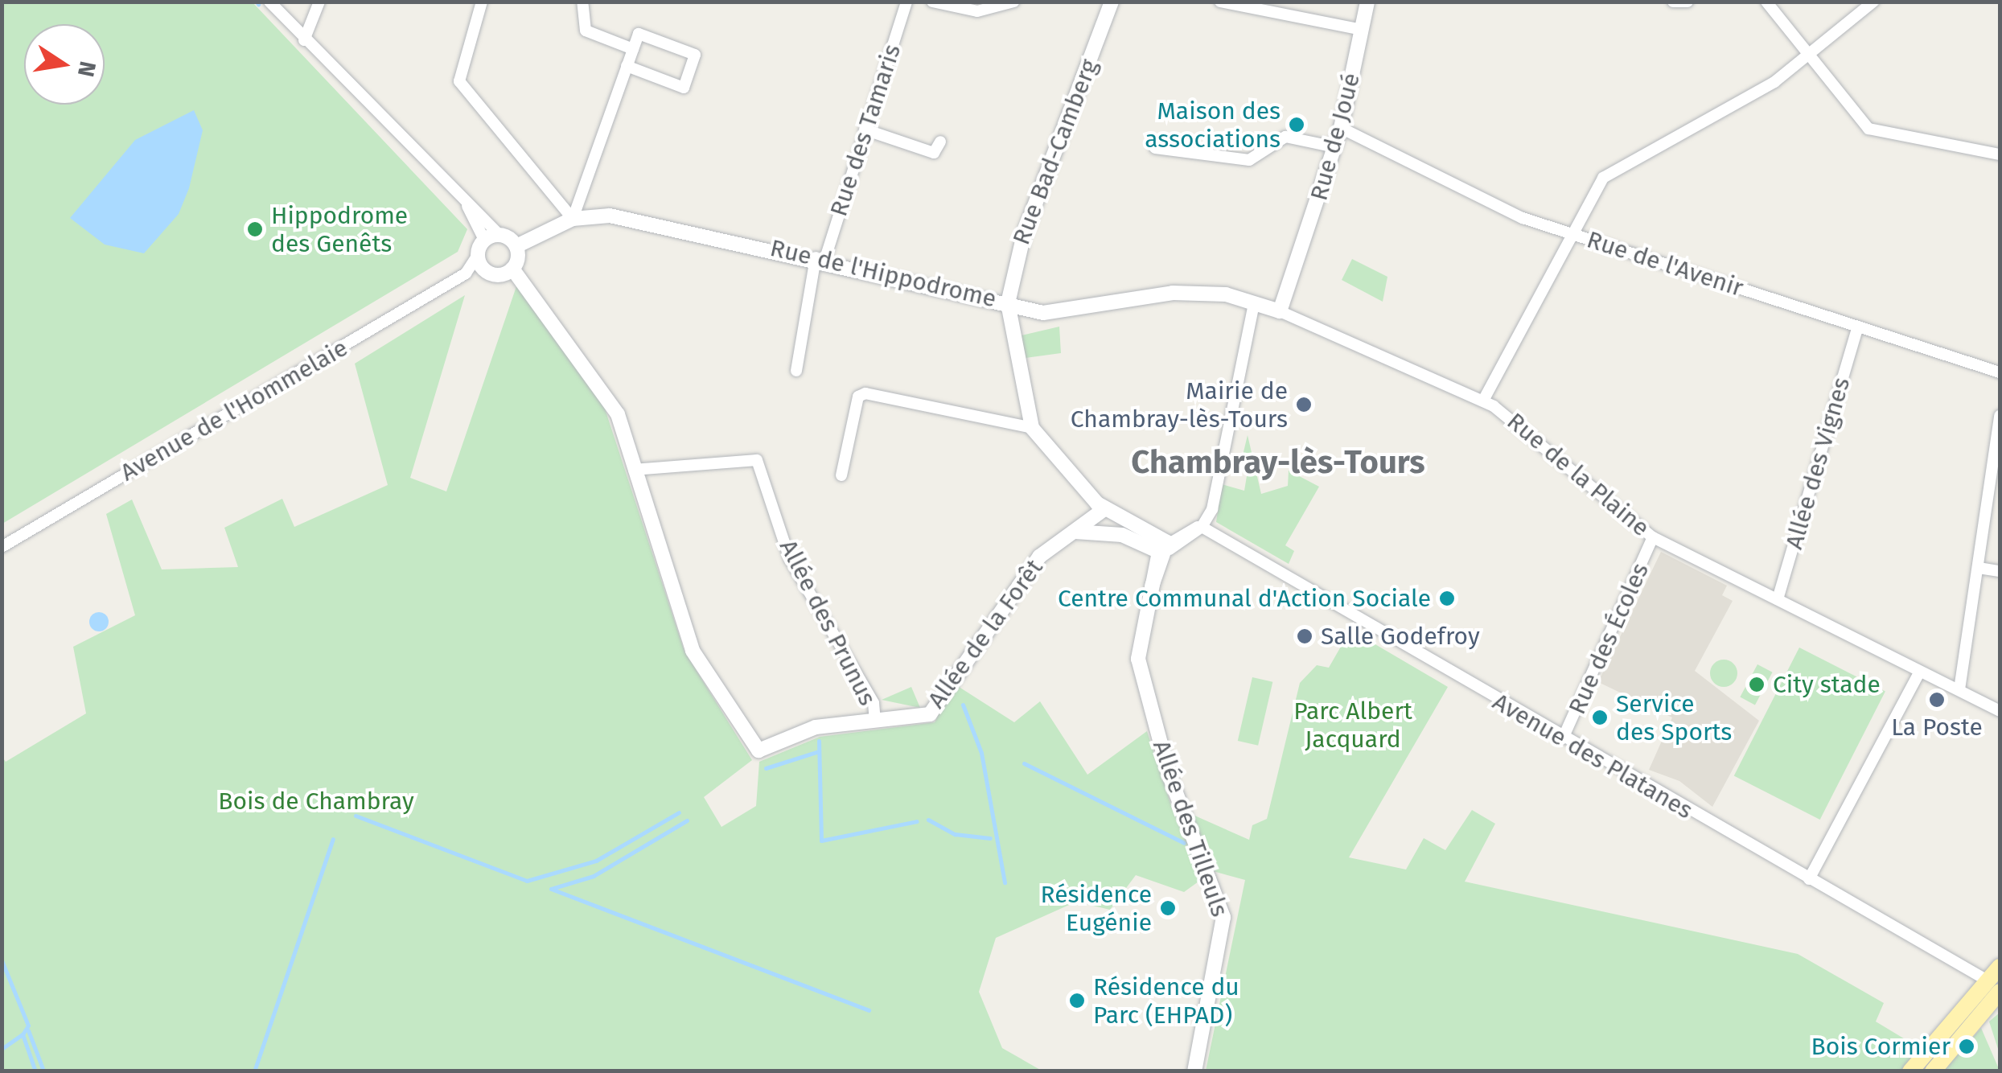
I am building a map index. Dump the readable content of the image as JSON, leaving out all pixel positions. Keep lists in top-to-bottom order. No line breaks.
{"streets":{"street":["Rue des Tamaris","Rue de Joué","Rue Bad-Camberg","Rue de l'Avenir","Rue de l'Hippodrome","Avenue de l'Hommelaie","Allée des Vignes","Rue de la Plaine","Allée des Prunus","Allée de la Forêt","Rue des Écoles","Avenue des Platanes","Allée des Tilleuls"]},"crossings":[["Rue des Tamaris","Rue de l'Hippodrome"],["Rue de Joué","Rue de l'Avenir"],["Rue de Joué","Rue de l'Hippodrome"],["Rue de Joué","Rue de la Plaine"],["Rue Bad-Camberg","Rue de l'Hippodrome"],["Rue de l'Avenir","Allée des Vignes"],["Rue de l'Hippodrome","Rue de la Plaine"],["Allée des Vignes","Rue de la Plaine"],["Rue de la Plaine","Rue des Écoles"],["Allée des Prunus","Allée de la Forêt"],["Rue des Écoles","Avenue des Platanes"]],"districts":["Chambray-lès-Tours"],"parks":["Parc Albert Jacquard","Bois de Chambray"],"places":["Maison des associations","Hippodrome des Genêts","Mairie de Chambray-lès-Tours","Centre Communal d'Action Sociale","Salle Godefroy","City stade","La Poste","Service des Sports","Résidence Eugénie","Résidence du Parc (EHPAD)","Bois Cormier"],"north":"right"}
